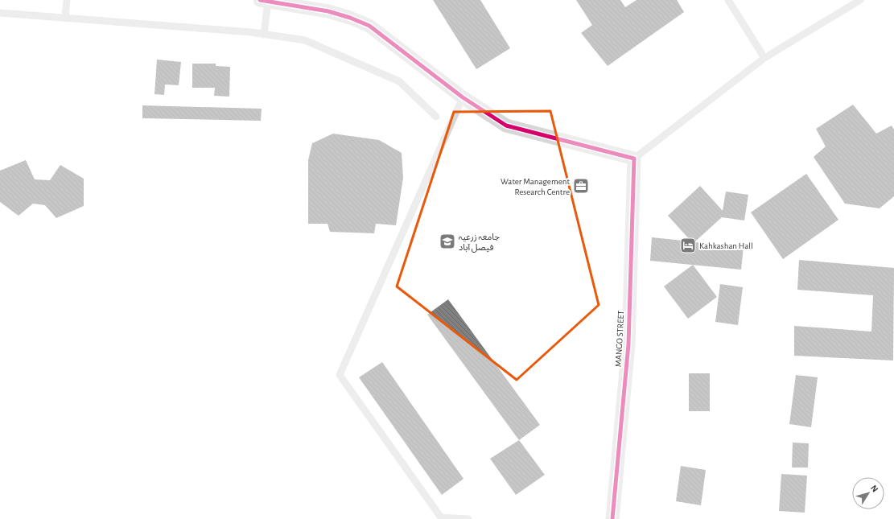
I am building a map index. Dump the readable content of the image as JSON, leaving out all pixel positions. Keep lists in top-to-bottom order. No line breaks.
{"streets":{"street":["MANGO STREET"]},"places":{"office":["Water Management Research Centre"],"school or university":["جامعہ زرعیہ فیصل آباد"],"hotel":["Kahkashan Hall"]},"north":"top right"}
